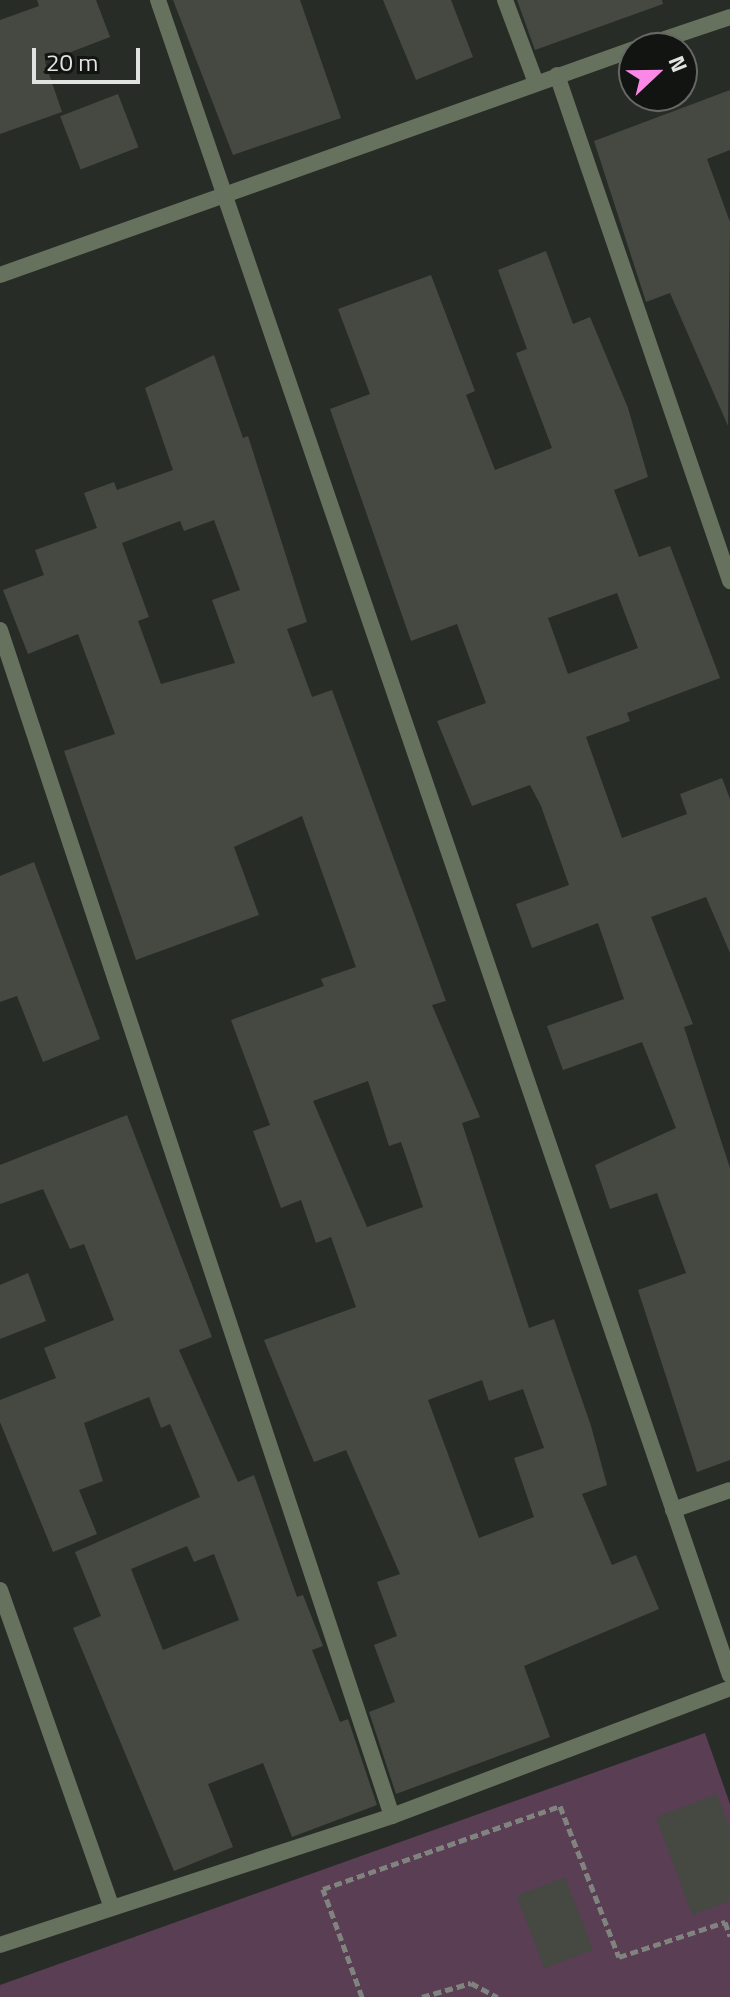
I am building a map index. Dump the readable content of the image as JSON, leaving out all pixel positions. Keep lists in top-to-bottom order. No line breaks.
{"scale_bar":"20 m","north":"right"}
